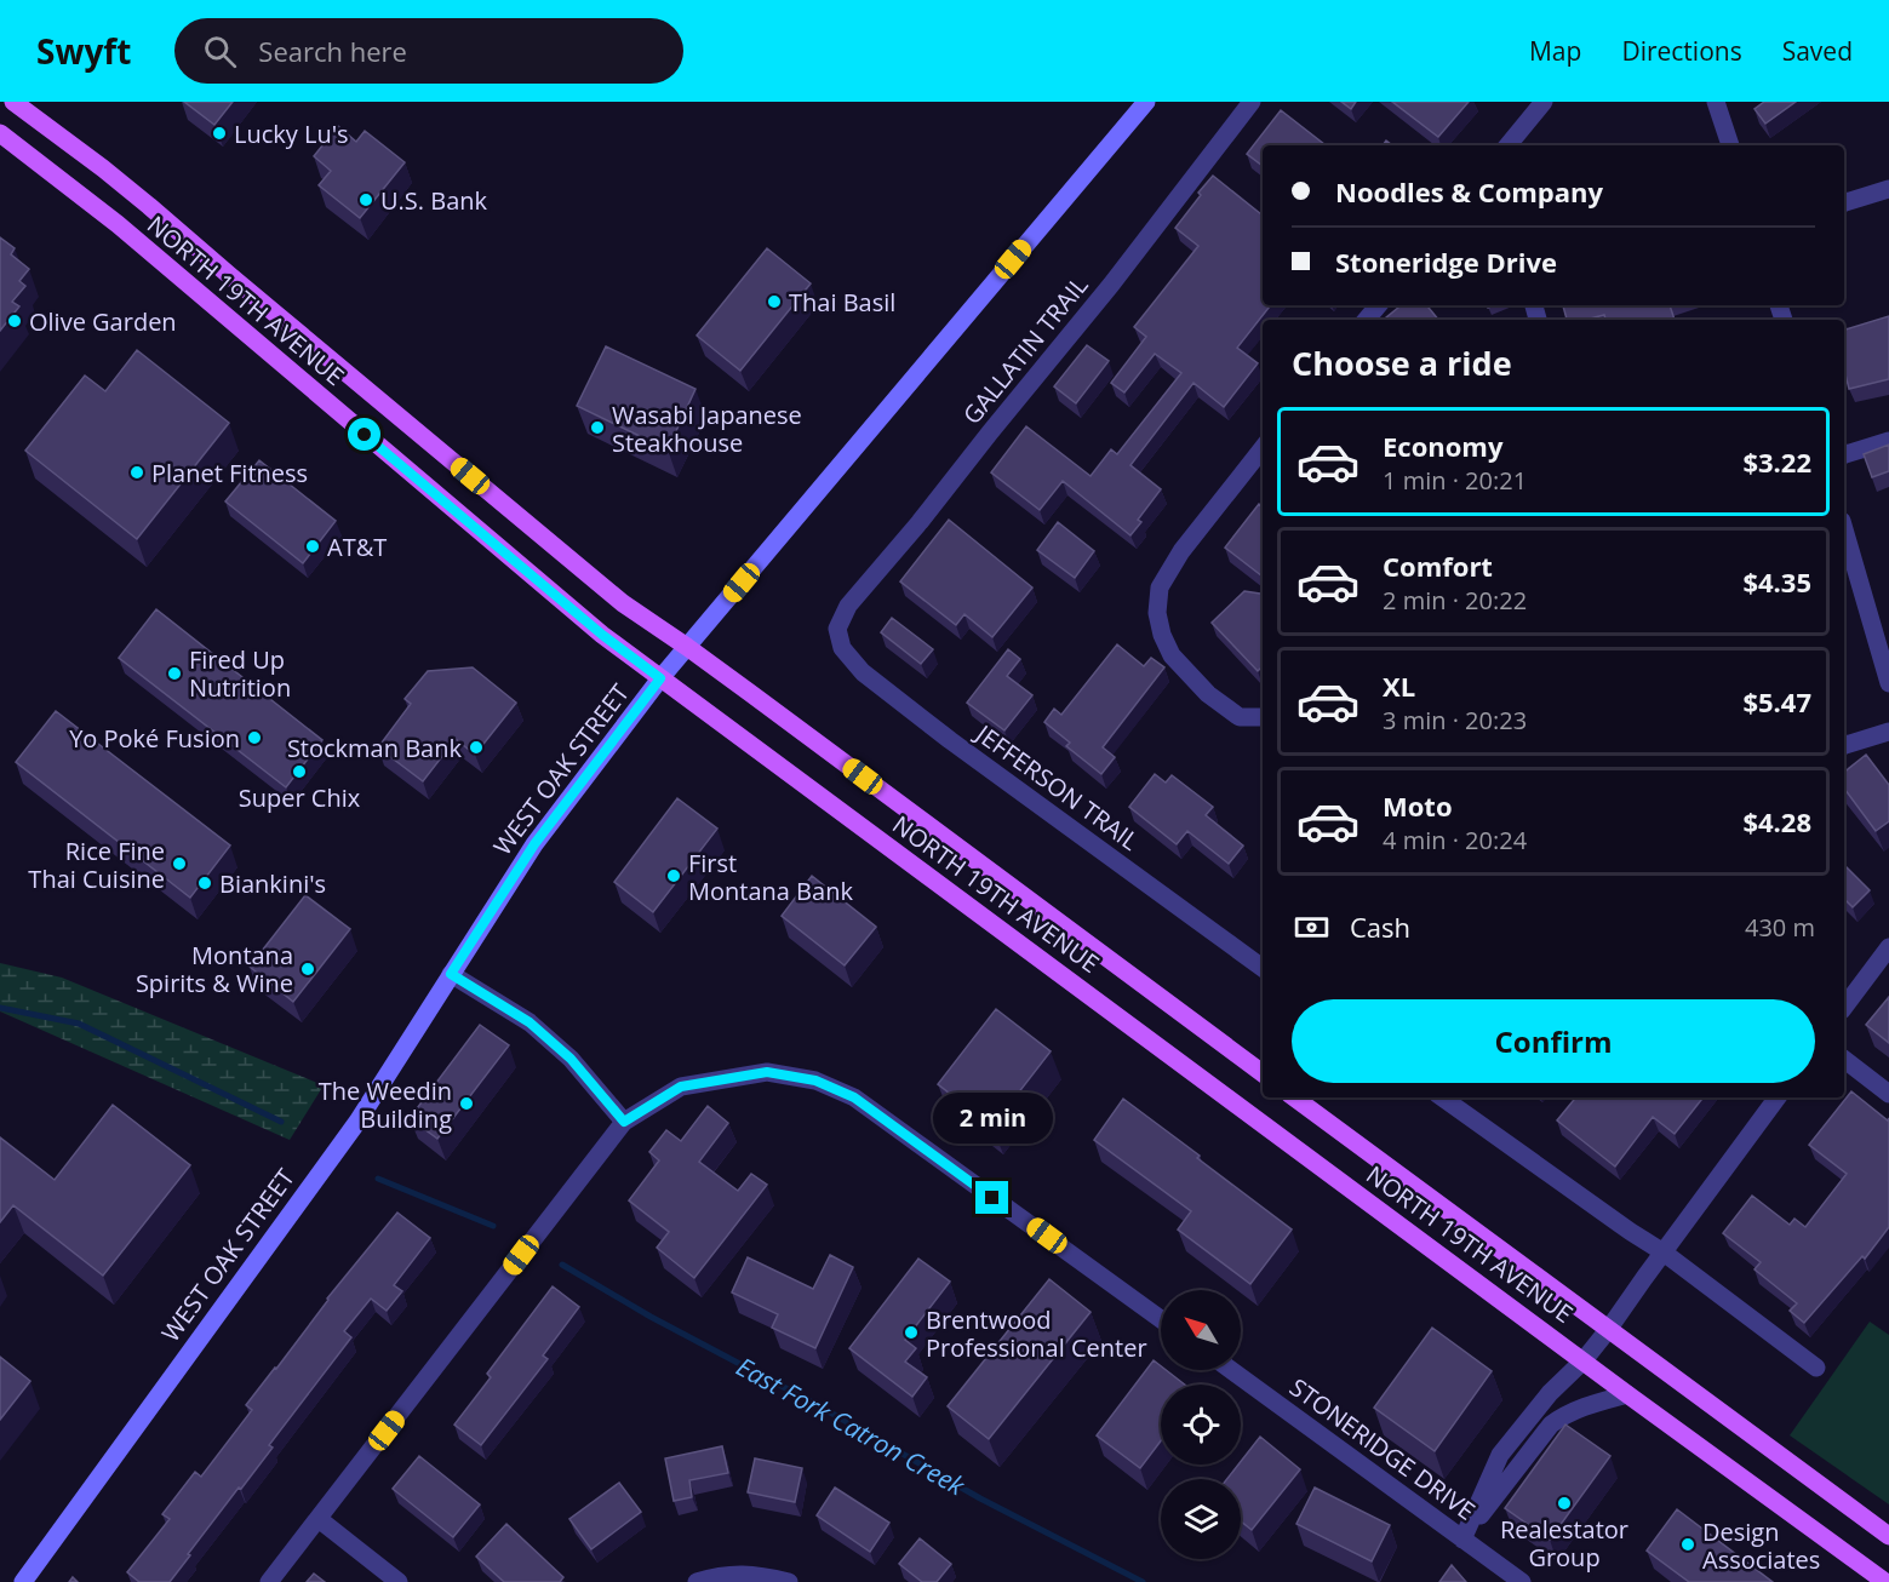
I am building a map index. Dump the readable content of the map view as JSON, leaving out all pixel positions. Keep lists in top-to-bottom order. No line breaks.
{"streets":{"main road":["NORTH 19TH AVENUE","WEST OAK STREET"],"street":["GALLATIN TRAIL","JEFFERSON TRAIL","STONERIDGE DRIVE"]},"crossings":[["NORTH 19TH AVENUE","WEST OAK STREET"],["GALLATIN TRAIL","JEFFERSON TRAIL"]],"water":["East Fork Catron Creek"],"places":["Lucky Lu's","U.S. Bank","Thai Basil","Olive Garden","Wasabi Japanese Steakhouse","Planet Fitness","AT&T","Fired Up Nutrition","Yo Poké Fusion","Stockman Bank","Super Chix","Rice Fine Thai Cuisine","First Montana Bank","Biankini's","Montana Spirits & Wine","The Weedin Building","Brentwood Professional Center","Realestator Group","Design Associates"],"north":"top left","page":{"header":"Swyft","search":"Search here","nav":["Map","Directions","Saved"],"banner":["Noodles & Company","Stoneridge Drive"],"heading":"Choose a ride","list":[{"name":"Economy","note":"1 min · 20:21","value":"$3.22"},{"name":"Comfort","note":"2 min · 20:22","value":"$4.35"},{"name":"XL","note":"3 min · 20:23","value":"$5.47"},{"name":"Moto","note":"4 min · 20:24","value":"$4.28"}],"pay":["Cash","430 m"],"buttons":"Confirm","bubble":"2 min"}}
